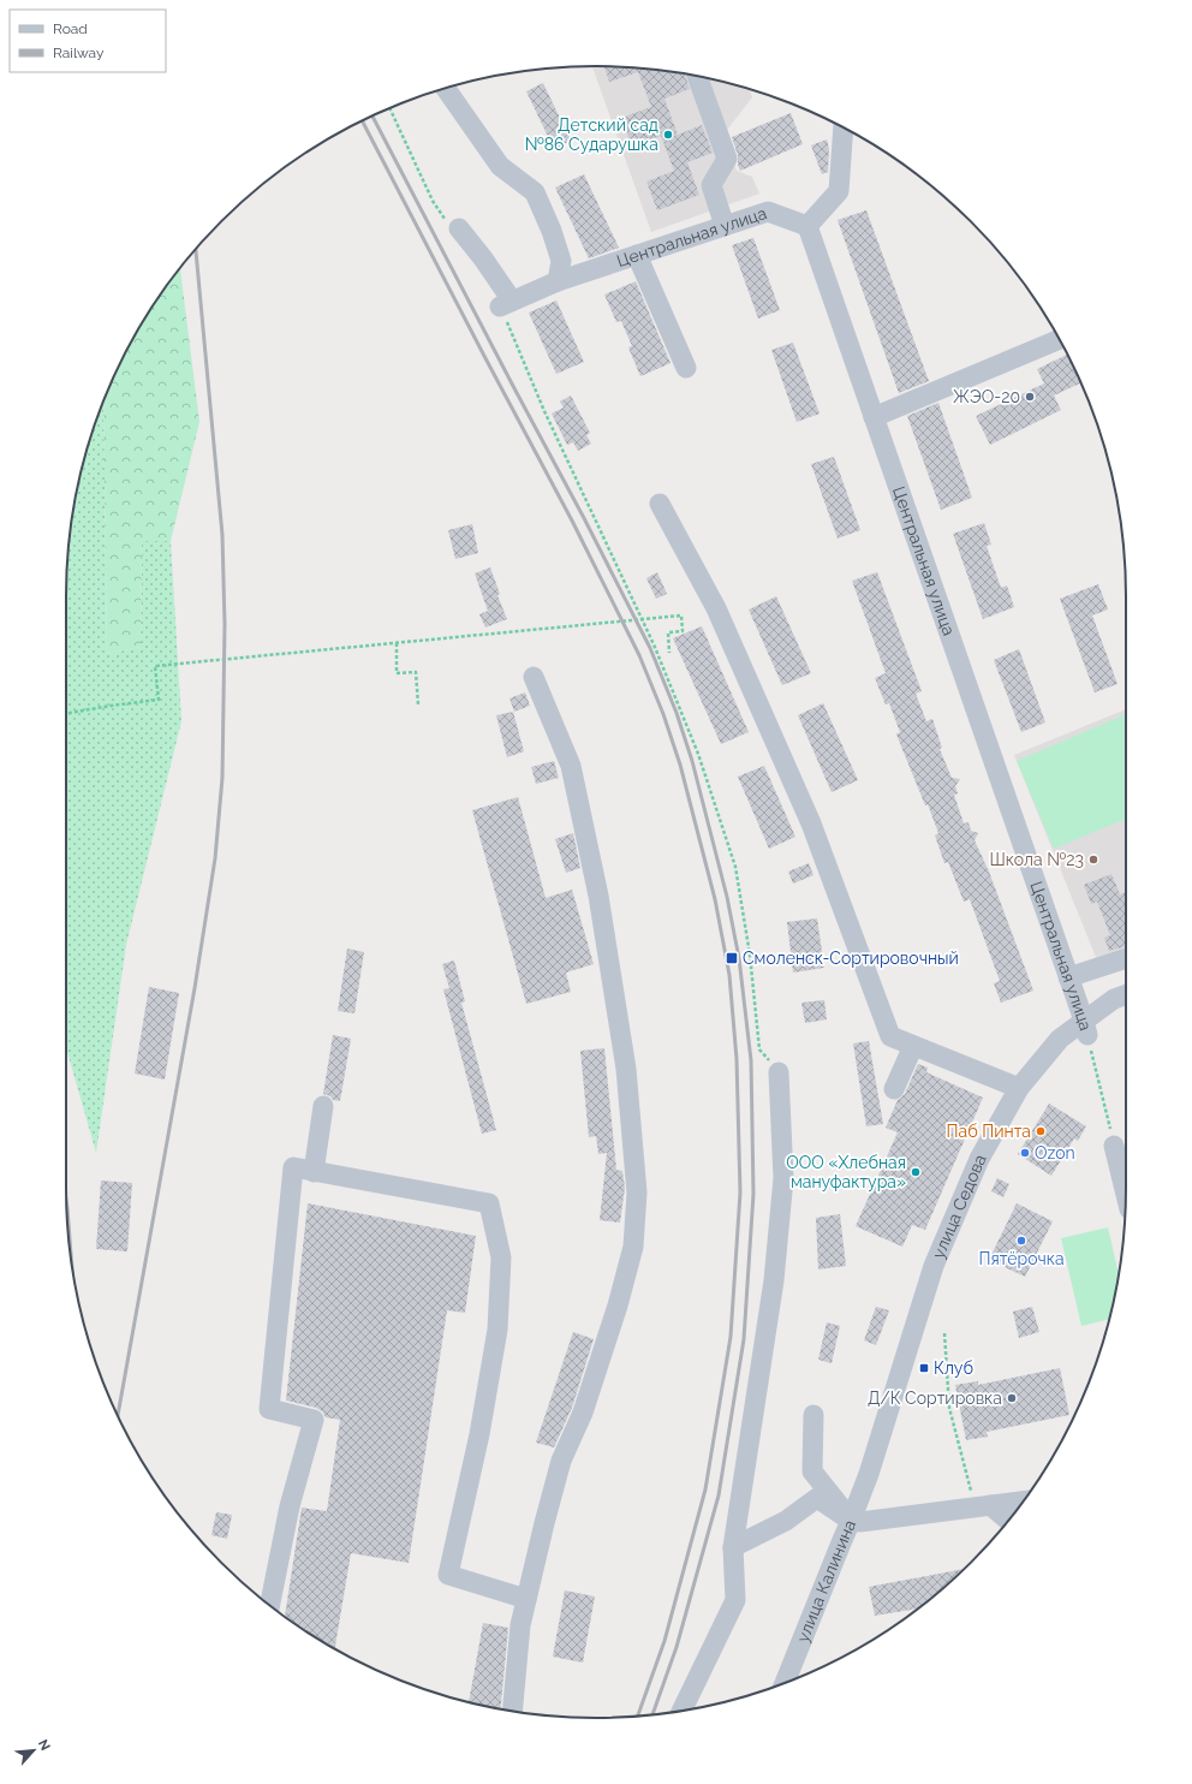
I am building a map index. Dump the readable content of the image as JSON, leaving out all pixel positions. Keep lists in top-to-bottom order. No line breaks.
{"streets":{"street":["Центральная улица","улица Седова","улица Калинина"]},"crossings":[["Центральная улица","улица Седова"],["улица Седова","улица Калинина"]],"places":{"other":["Детский сад №86 Сударушка","ЖЭО-20","Школа №23","Паб Пинта","Ozon","ООО «Хлебная мануфактура»","Пятёрочка","Д/К Сортировка"],"transit":["Смоленск-Сортировочный","Клуб"]},"legend":["Road","Railway"],"north":"top right"}
